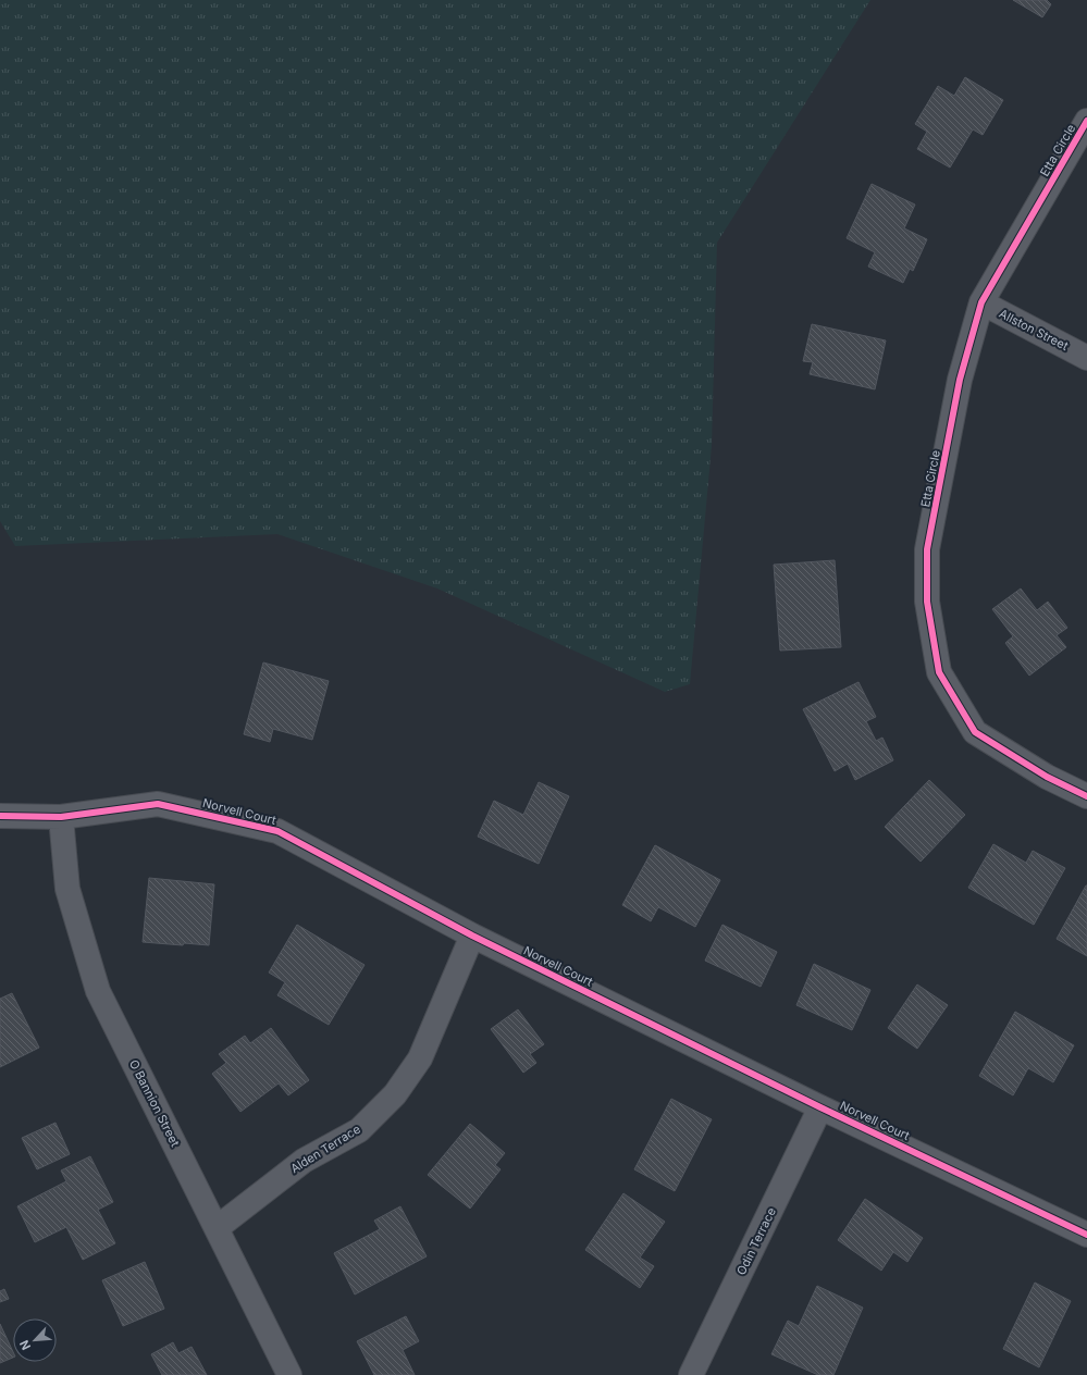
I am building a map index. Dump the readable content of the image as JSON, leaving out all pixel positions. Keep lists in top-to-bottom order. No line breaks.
{"streets":{"street":["Etta Circle","Allston Street","Norvell Court","O Bannion Street","Alden Terrace","Odin Terrace"]},"crossings":[["Etta Circle","Allston Street"],["Norvell Court","O Bannion Street"],["Norvell Court","Alden Terrace"],["Norvell Court","Odin Terrace"],["O Bannion Street","Alden Terrace"]],"north":"bottom left"}
